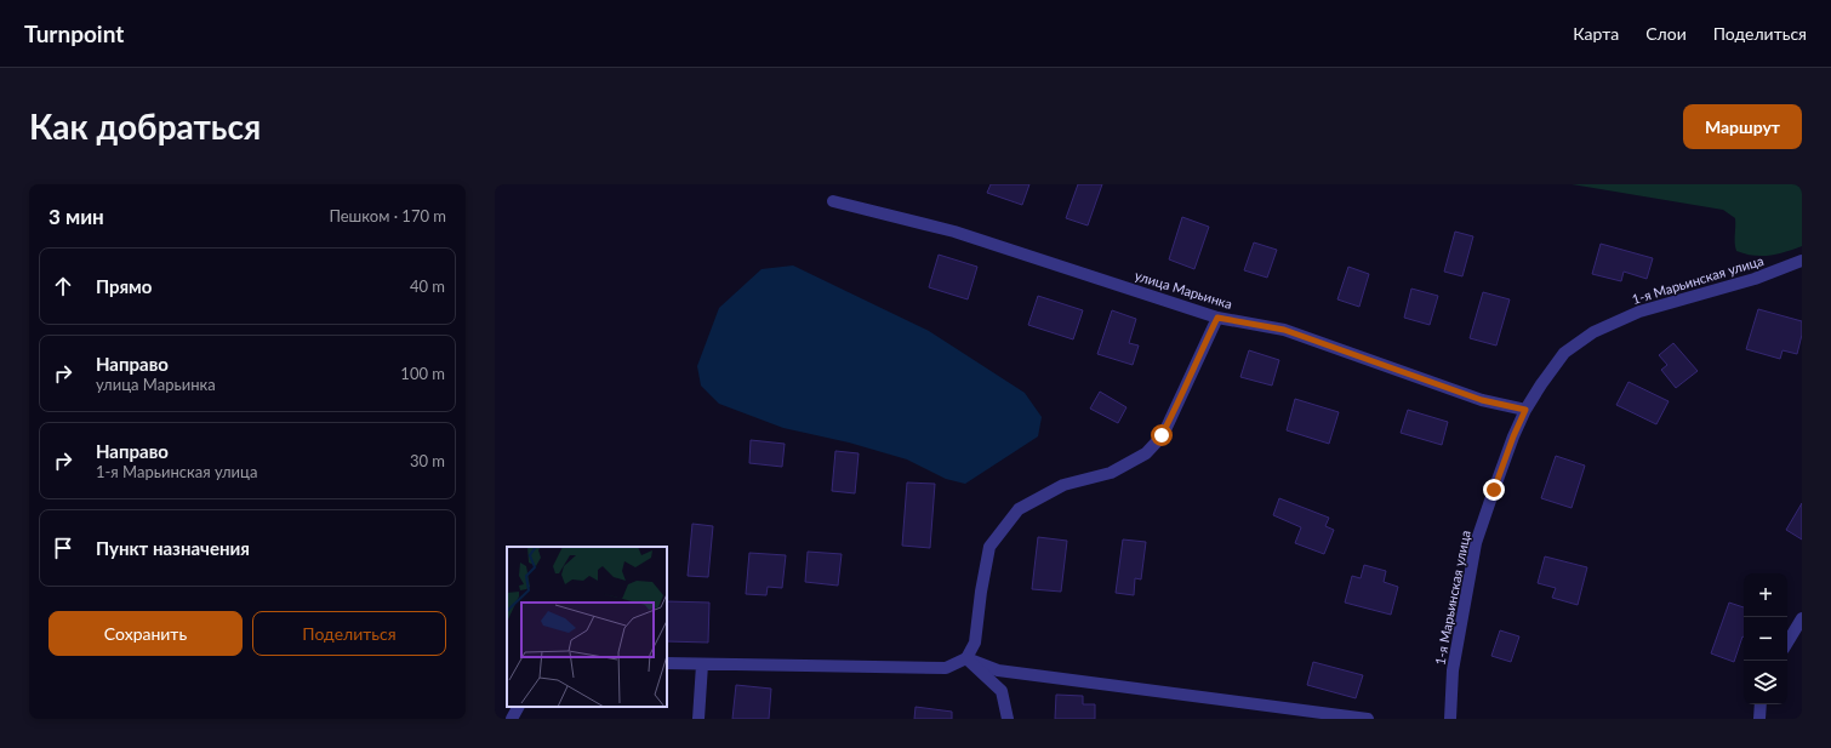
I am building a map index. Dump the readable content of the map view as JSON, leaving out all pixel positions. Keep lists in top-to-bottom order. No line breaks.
{"streets":{"street":["1-я Марьинская улица","улица Марьинка"]},"crossings":[["1-я Марьинская улица","улица Марьинка"]],"page":{"header":"Turnpoint","nav":["Карта","Слои","Поделиться"],"buttons":["Маршрут",["Сохранить","Поделиться"]],"title":"Как добраться","heading":["3 мин","Пешком · 170 m"],"list":[["Прямо","40 m"],["Направо","улица Марьинка","100 m"],["Направо","1-я Марьинская улица","30 m"],"Пункт назначения"],"map_buttons":["+","−"]}}
